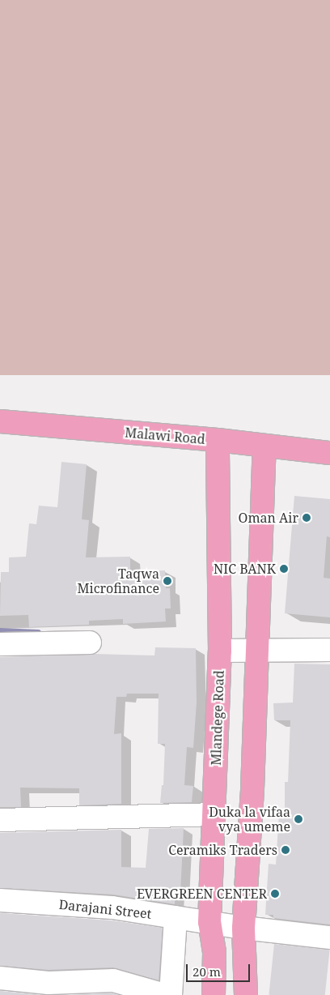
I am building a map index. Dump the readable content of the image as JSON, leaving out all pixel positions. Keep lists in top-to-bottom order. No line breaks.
{"streets":{"main road":["Malawi Road","Mlandege Road"],"street":["Darajani Street"]},"crossings":[["Malawi Road","Mlandege Road"],["Mlandege Road","Darajani Street"]],"places":["Oman Air","NIC BANK","Taqwa Microfinance","Duka la vifaa vya umeme","Ceramiks Traders","EVERGREEN CENTER"],"scale_bar":"20 m"}
